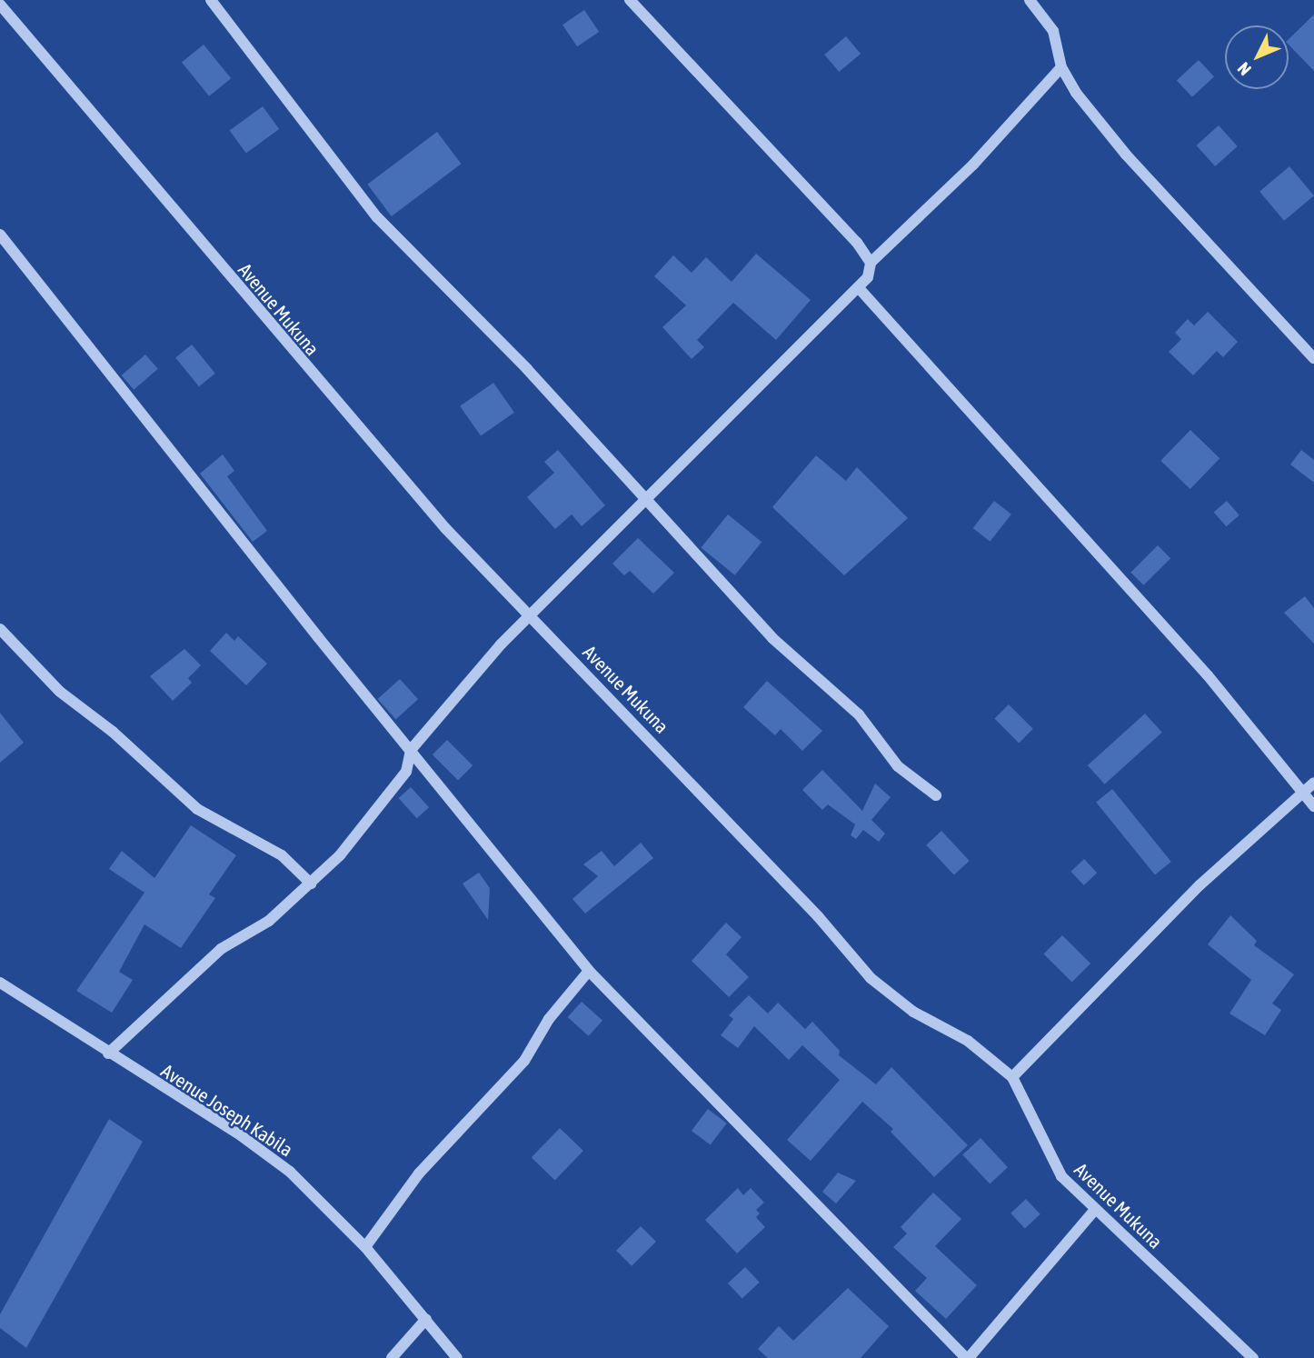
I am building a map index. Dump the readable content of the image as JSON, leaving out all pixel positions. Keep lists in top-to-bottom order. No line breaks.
{"streets":{"street":["Avenue Mukuna","Avenue Joseph Kabila"]},"north":"bottom left"}
